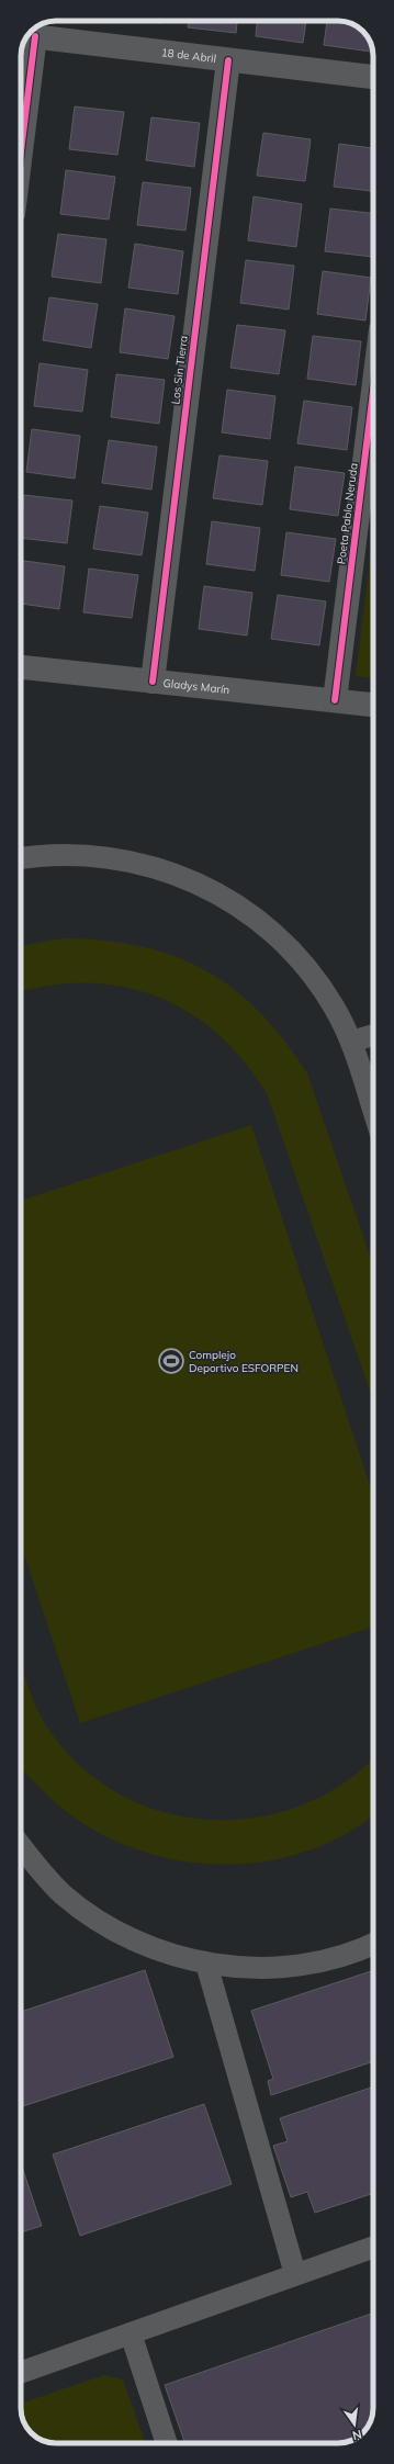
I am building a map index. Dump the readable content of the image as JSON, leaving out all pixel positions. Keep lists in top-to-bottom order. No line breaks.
{"streets":{"street":["18 de Abril","Los Sin Tierra","Poeta Pablo Neruda","Gladys Marín"]},"crossings":[["18 de Abril","Los Sin Tierra"],["Los Sin Tierra","Gladys Marín"],["Poeta Pablo Neruda","Gladys Marín"]],"places":{"sports":["Complejo Deportivo ESFORPEN"]},"north":"bottom"}
